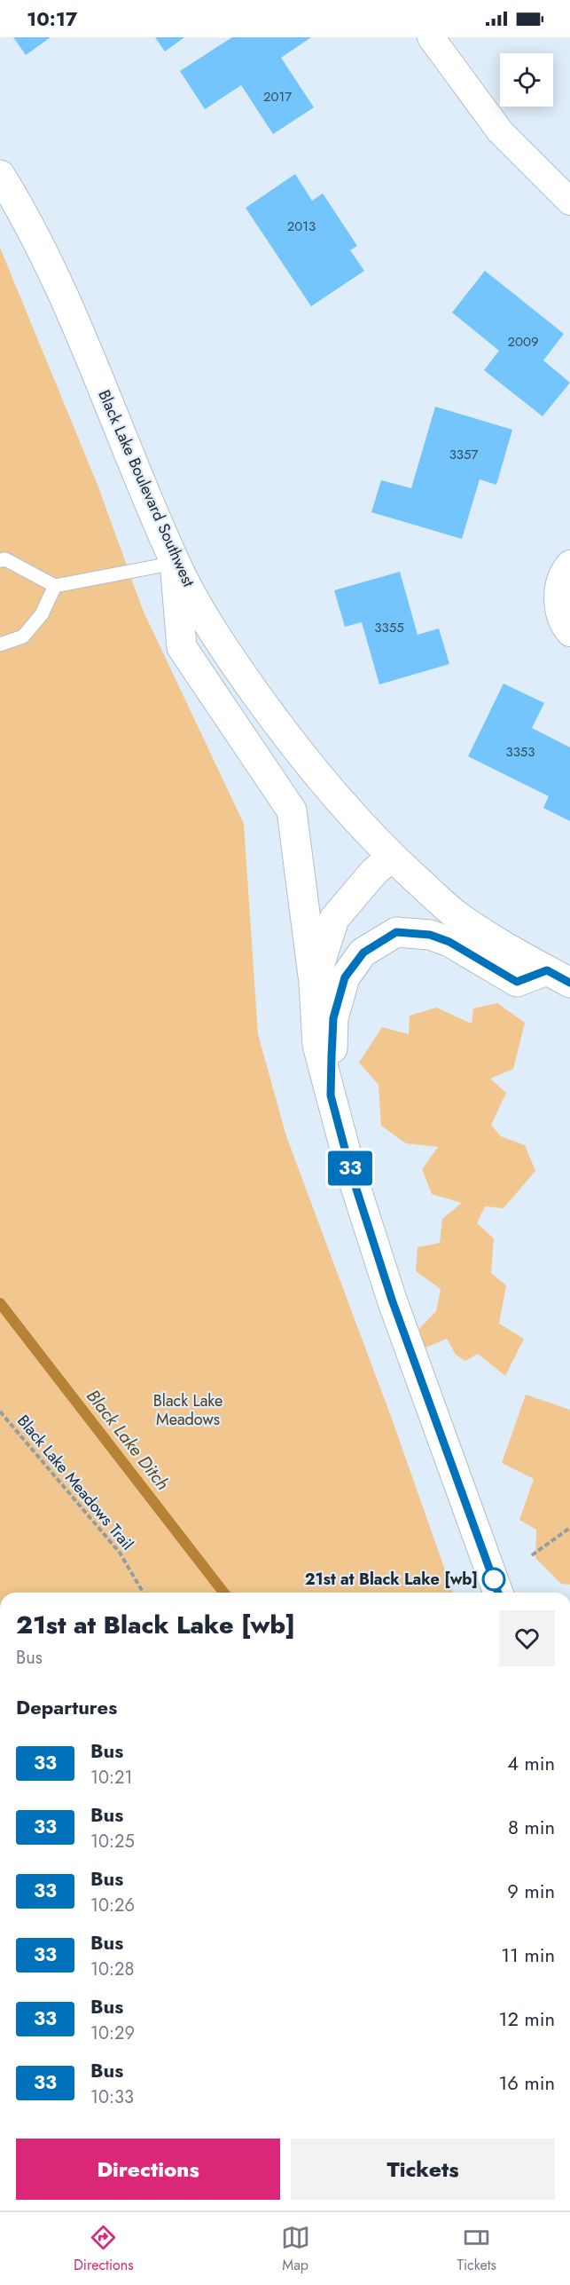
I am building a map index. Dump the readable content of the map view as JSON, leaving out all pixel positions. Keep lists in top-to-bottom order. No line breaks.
{"streets":{"street":["Black Lake Boulevard Southwest"],"path":["Black Lake Meadows Trail"]},"water":["Black Lake Ditch"],"parks":["Black Lake Meadows"],"places":["21st at Black Lake [wb]"],"lines":["bus line 33"],"house_numbers":["2017","2013","2009","3357","3355","3353"],"page":{"status":"10:17","on_map":"33","heading":[["21st at Black Lake [wb]","Bus"],"Departures"],"list":[{"mark":"33","name":"Bus","note":"10:21","value":"4 min"},{"mark":"33","name":"Bus","note":"10:25","value":"8 min"},{"mark":"33","name":"Bus","note":"10:26","value":"9 min"},{"mark":"33","name":"Bus","note":"10:28","value":"11 min"},{"mark":"33","name":"Bus","note":"10:29","value":"12 min"},{"mark":"33","name":"Bus","note":"10:33","value":"16 min"}],"buttons":["Directions","Tickets"],"tabs":["Directions","Map","Tickets"]}}
